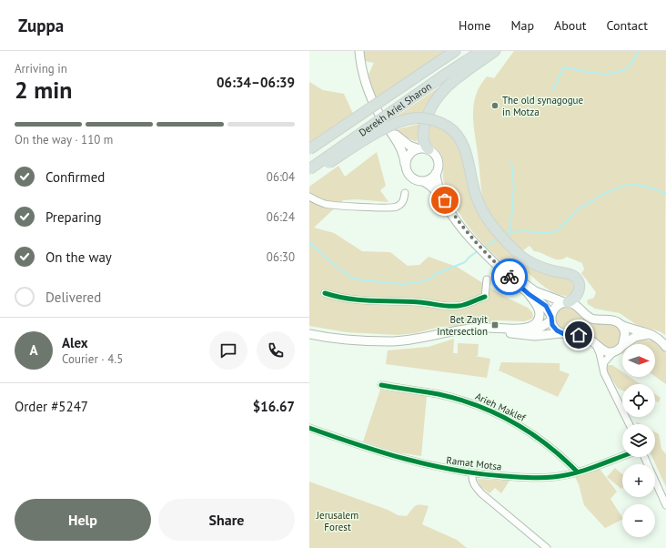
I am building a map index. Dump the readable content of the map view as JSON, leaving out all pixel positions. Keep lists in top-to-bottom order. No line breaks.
{"streets":{"highway":["Derekh Ariel Sharon"],"street":["Arieh Maklef","Ramat Motsa"]},"crossings":[["Arieh Maklef","Ramat Motsa"]],"parks":["Jerusalem Forest"],"places":{"other":["The old synagogue in Motza"],"transit":["Bet Zayit Intersection"]},"north":"right","page":{"header":"Zuppa","nav":["Home","Map","About","Contact"],"heading":["2 min","Arriving in","06:34–06:39"],"panel":["Alex","Courier · 4.5","Order #5247","$16.67"],"bar":"On the way · 110 m","list":[["Confirmed","06:04"],["Preparing","06:24"],["On the way","06:30"],"Delivered"],"round":"A","map_buttons":["+","−"],"buttons":["Help","Share"]}}
